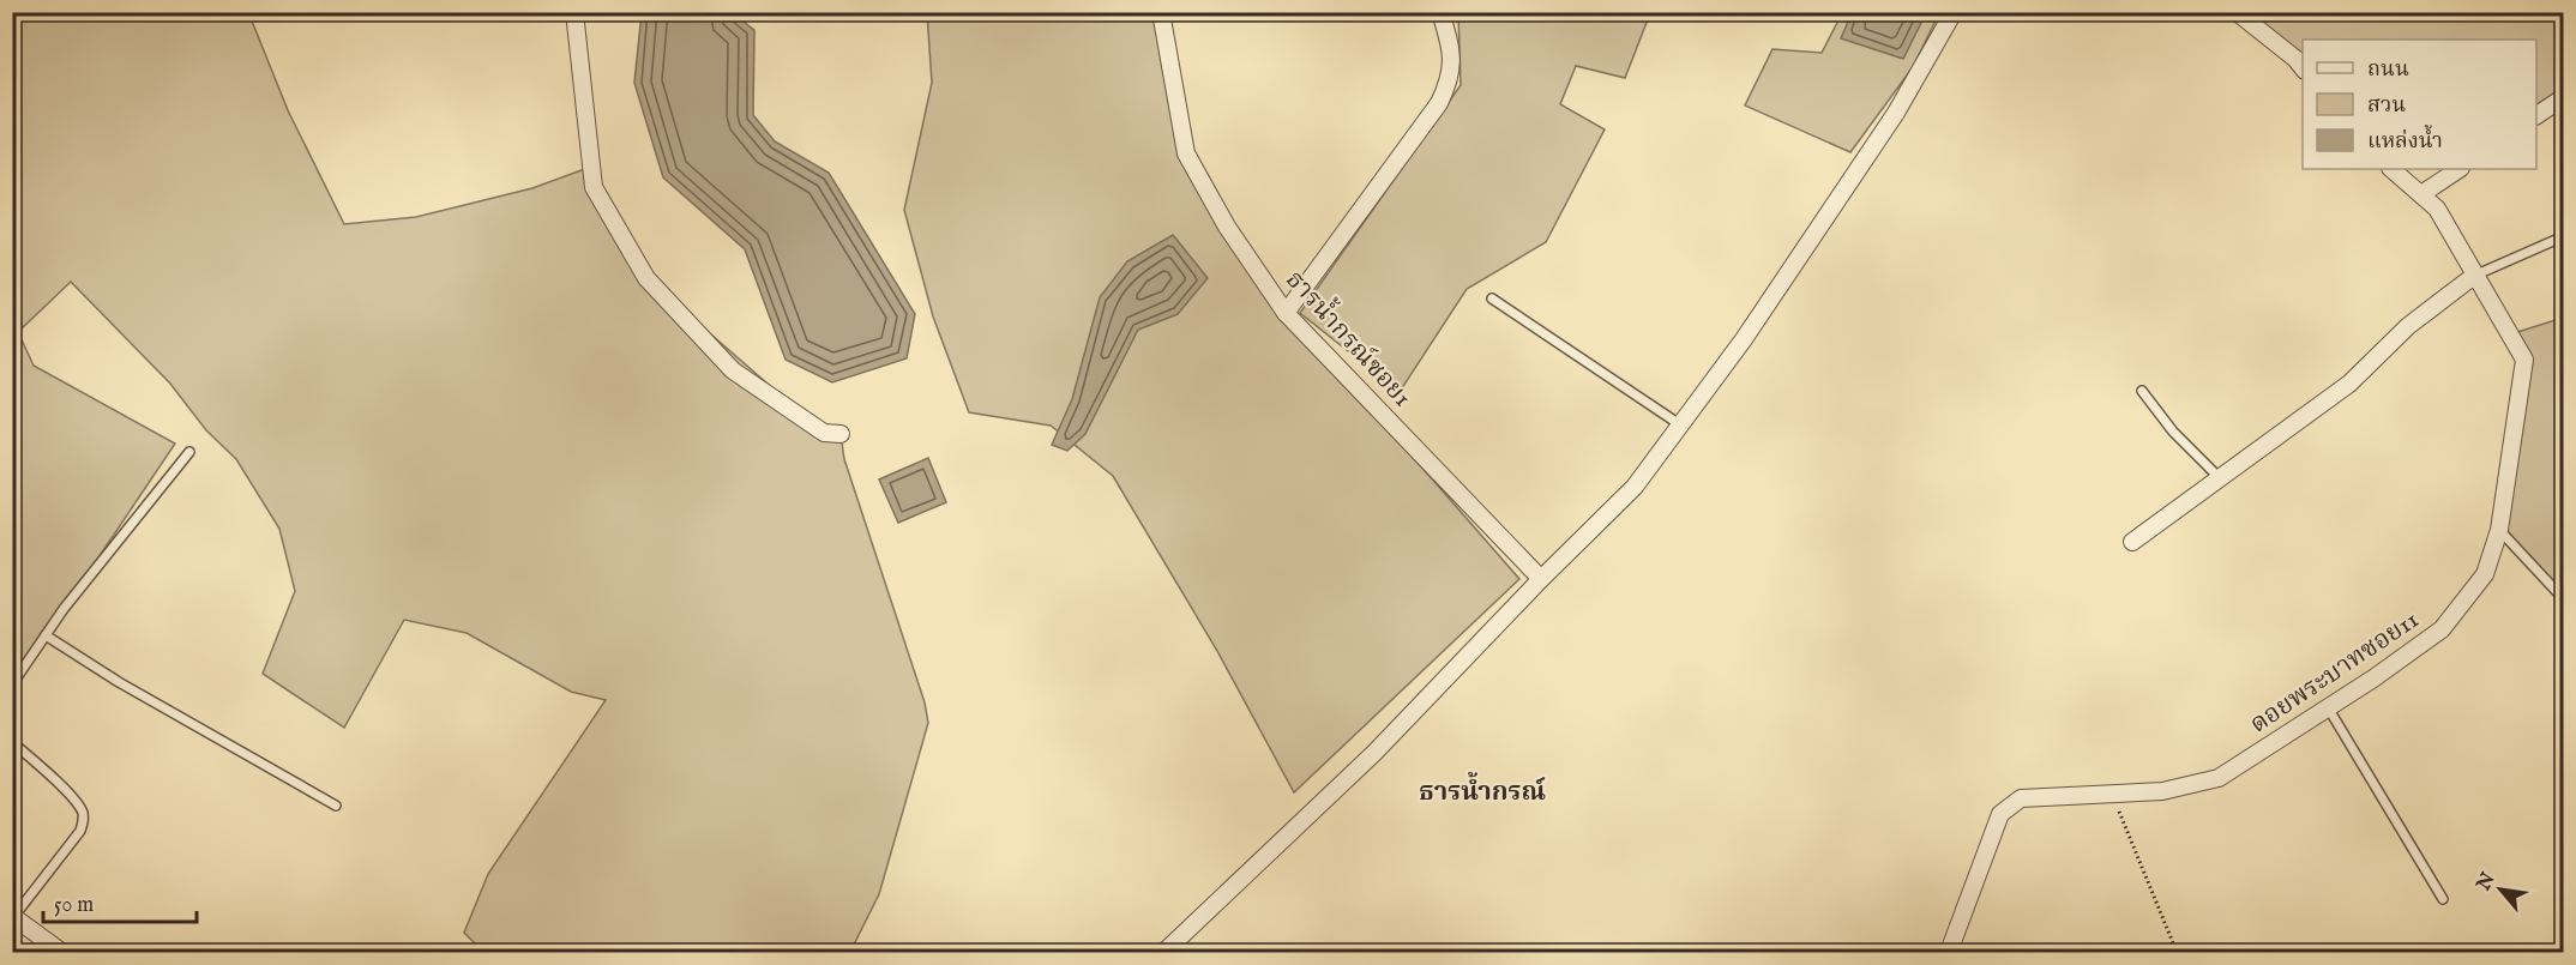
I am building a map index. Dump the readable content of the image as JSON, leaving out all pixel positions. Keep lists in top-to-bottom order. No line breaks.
{"streets":{"street":["ธารน้ำกรณ์ซอย1","ดอยพระบาทซอย11"]},"districts":["ธารน้ำกรณ์"],"legend":["ถนน","สวน","แหล่งน้ำ"],"scale_bar":"50 m","north":"top left"}
